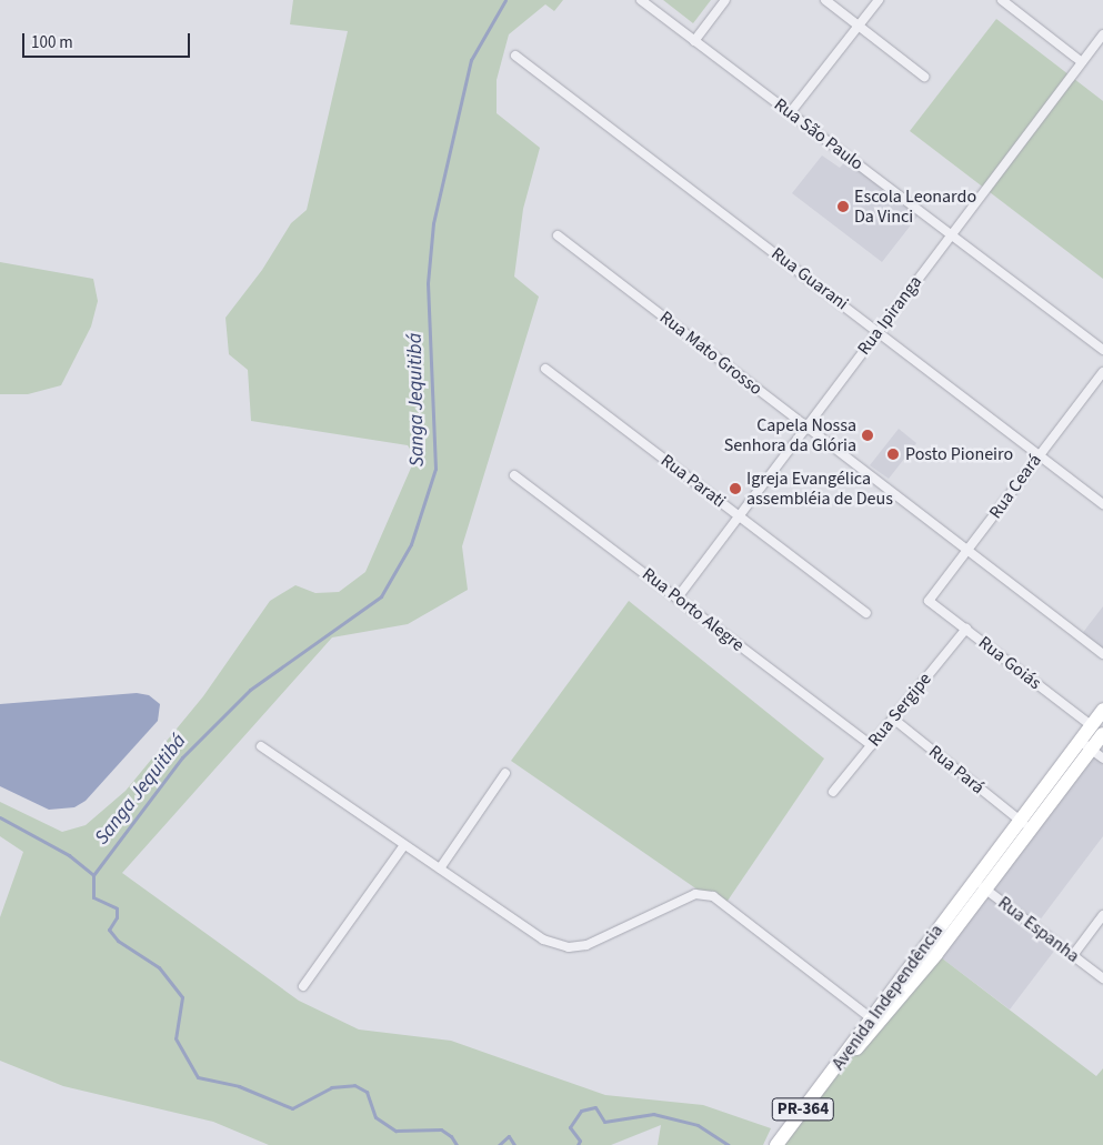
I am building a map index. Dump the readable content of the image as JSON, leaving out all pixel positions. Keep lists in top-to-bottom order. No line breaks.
{"streets":{"main road":["Avenida Independência","PR-364"],"street":["Rua São Paulo","Rua Guarani","Rua Ipiranga","Rua Mato Grosso","Rua Parati","Rua Ceará","Rua Porto Alegre","Rua Goiás","Rua Sergipe","Rua Pará","Rua Espanha"]},"crossings":[["Rua São Paulo","Rua Ipiranga"],["Rua Guarani","Rua Ipiranga"],["Rua Guarani","Rua Ceará"],["Rua Ipiranga","Rua Mato Grosso"],["Rua Ipiranga","Rua Parati"],["Rua Ipiranga","Rua Porto Alegre"],["Rua Mato Grosso","Rua Ceará"],["Rua Ceará","Rua Goiás"],["Rua Porto Alegre","Rua Sergipe"],["Rua Goiás","Rua Sergipe"],["Rua Goiás","Avenida Independência"],["Rua Sergipe","Rua Pará"],["Rua Pará","Avenida Independência"],["Rua Espanha","Avenida Independência"],["Avenida Independência","PR-364"]],"water":["Sanga Jequitibá"],"places":["Escola Leonardo Da Vinci","Capela Nossa Senhora da Glória","Posto Pioneiro","Igreja Evangélica assembléia de Deus"],"scale_bar":"100 m"}
